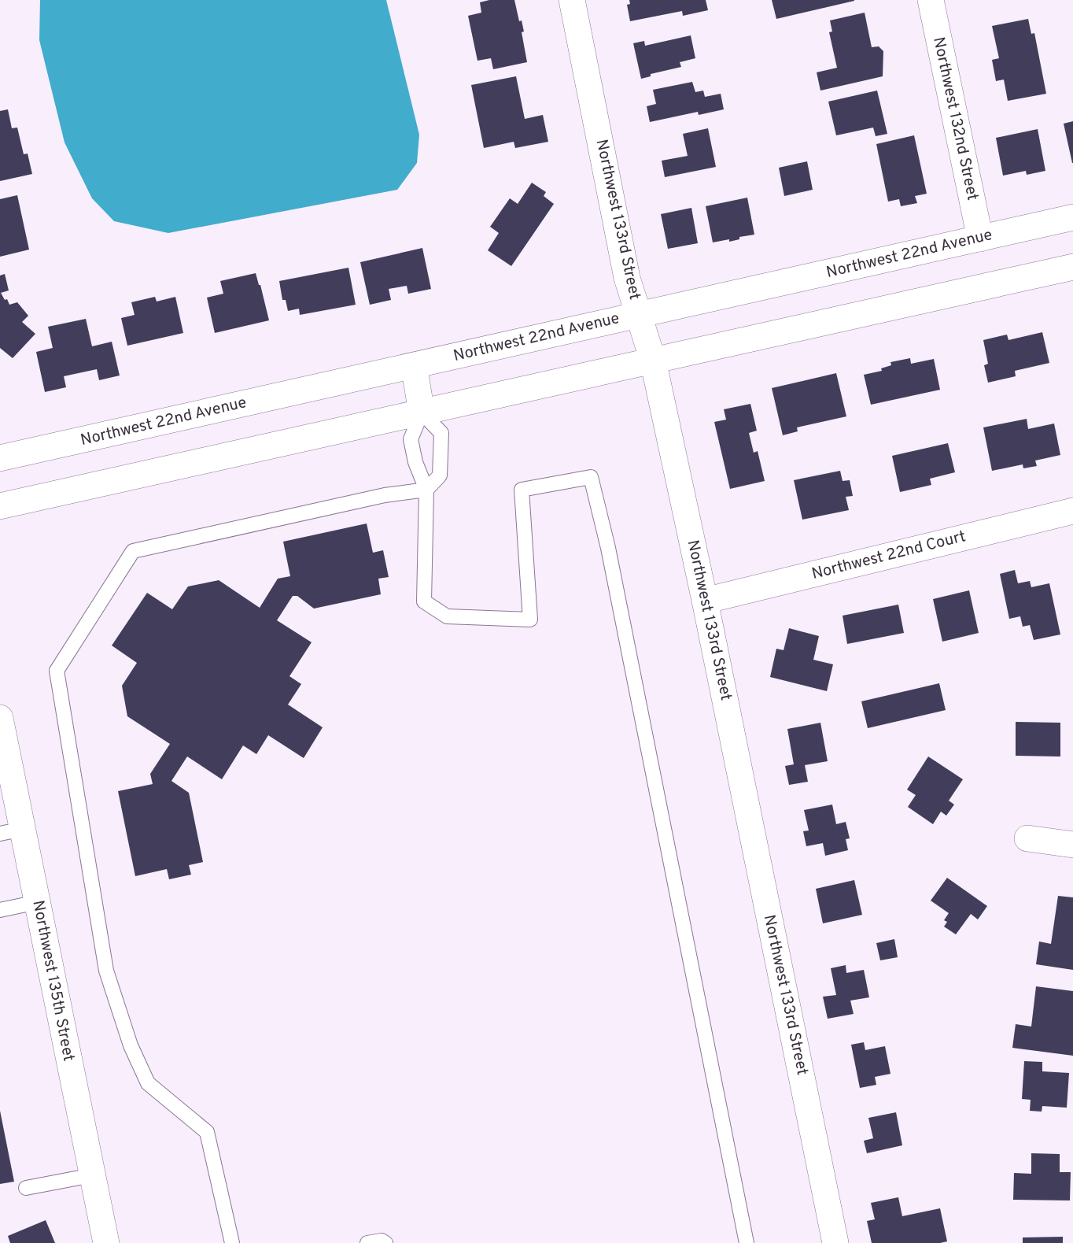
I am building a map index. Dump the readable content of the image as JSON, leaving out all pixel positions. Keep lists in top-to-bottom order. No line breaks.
{"streets":{"main road":["Northwest 132nd Street","Northwest 133rd Street","Northwest 22nd Avenue","Northwest 22nd Court","Northwest 135th Street"]},"crossings":[["Northwest 132nd Street","Northwest 22nd Avenue"],["Northwest 133rd Street","Northwest 22nd Avenue"],["Northwest 133rd Street","Northwest 22nd Court"]]}
